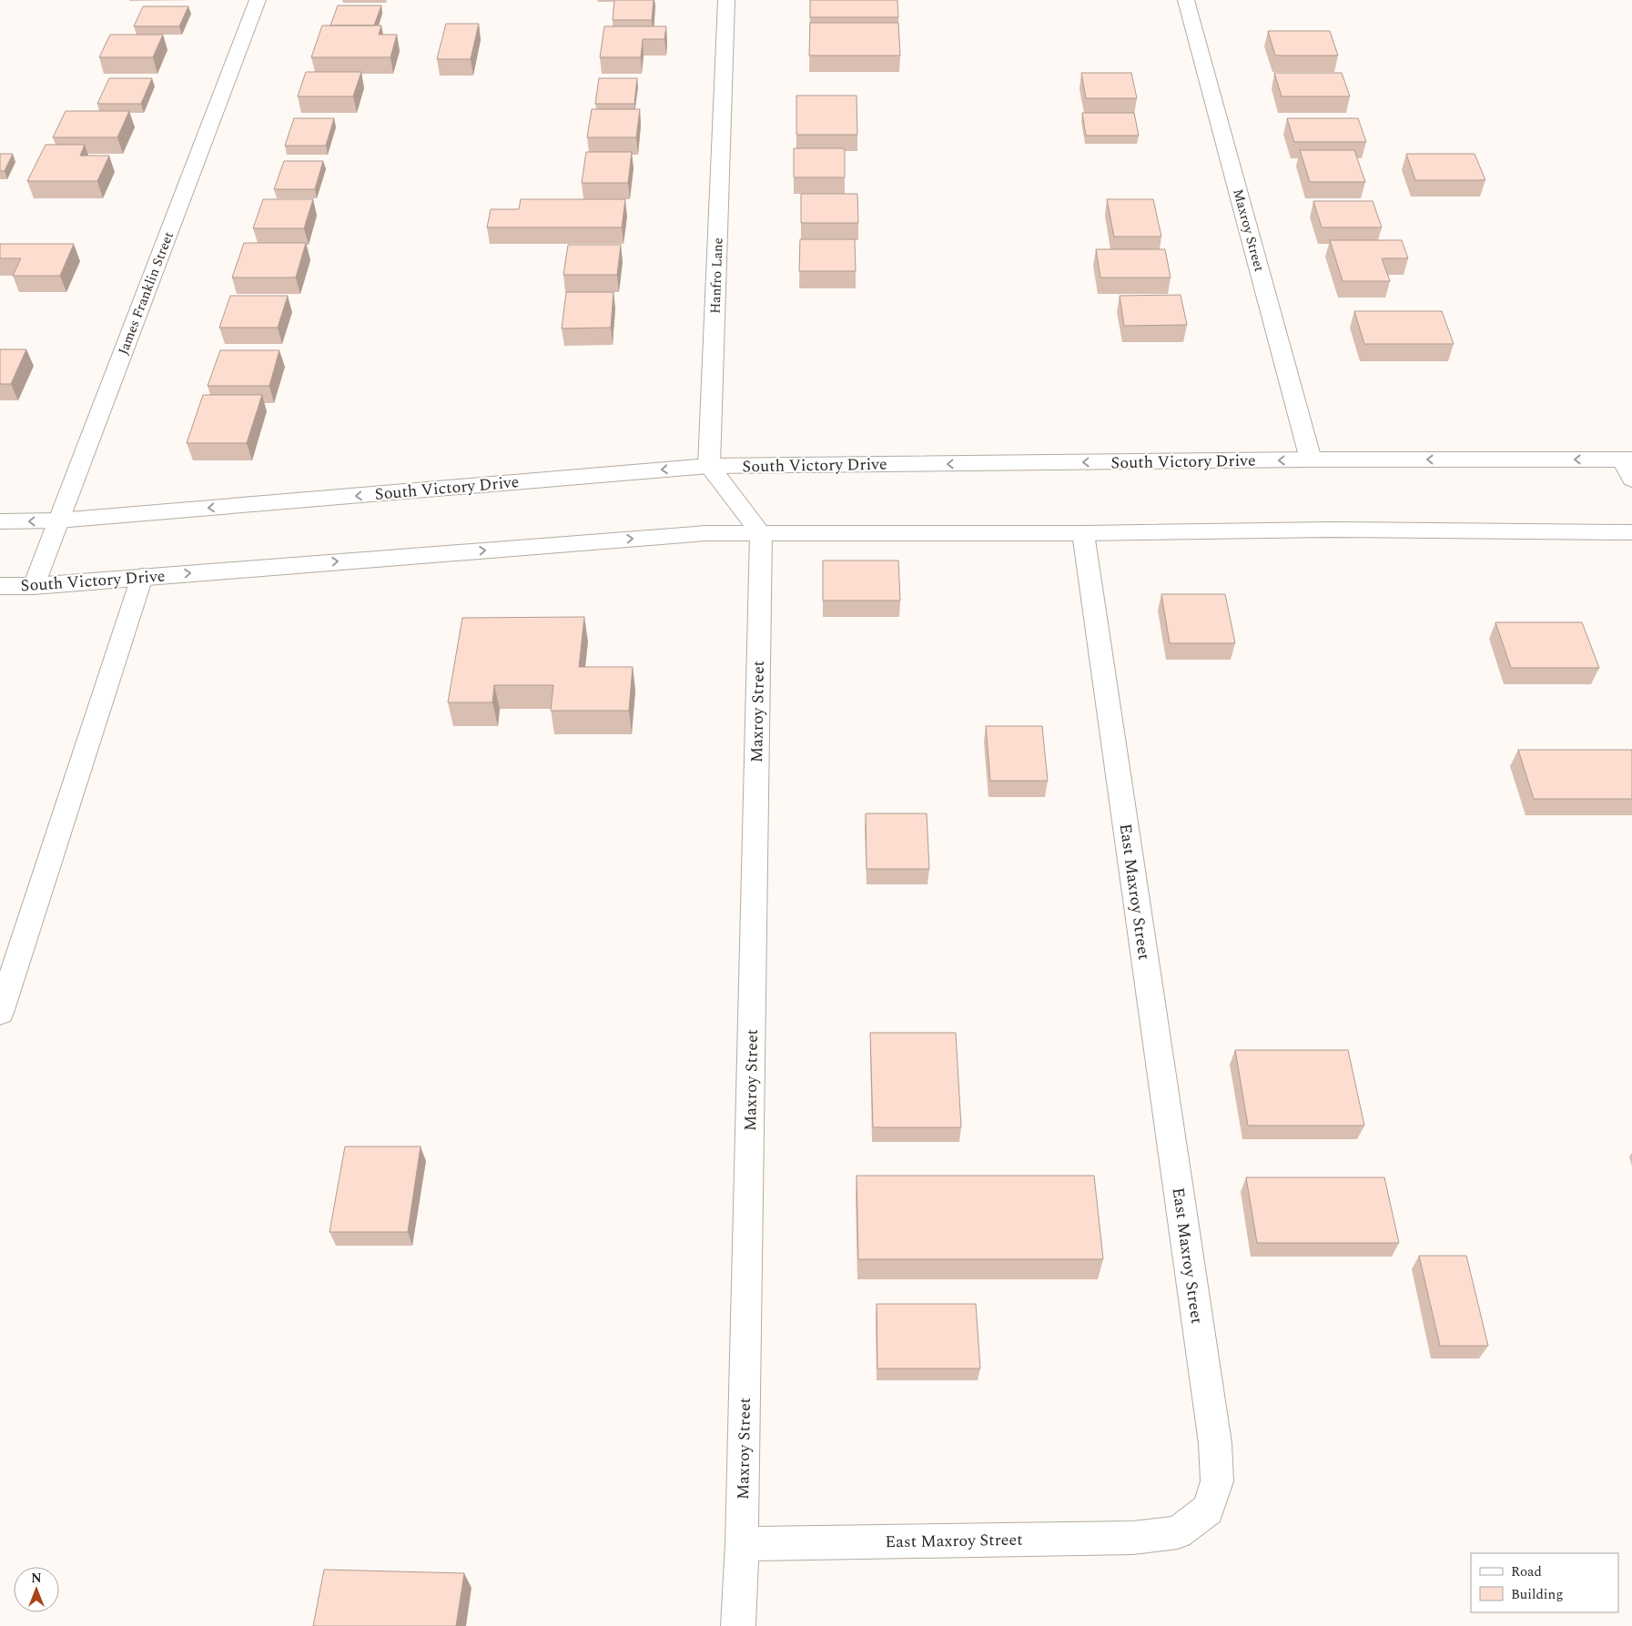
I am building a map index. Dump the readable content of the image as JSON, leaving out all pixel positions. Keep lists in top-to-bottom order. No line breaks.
{"streets":{"street":["Maxroy Street","Hanfro Lane","James Franklin Street","South Victory Drive","East Maxroy Street"]},"crossings":[["Maxroy Street","South Victory Drive"],["Maxroy Street","East Maxroy Street"],["Hanfro Lane","South Victory Drive"],["James Franklin Street","South Victory Drive"],["South Victory Drive","East Maxroy Street"]],"legend":["Road","Building"],"north":"top"}
